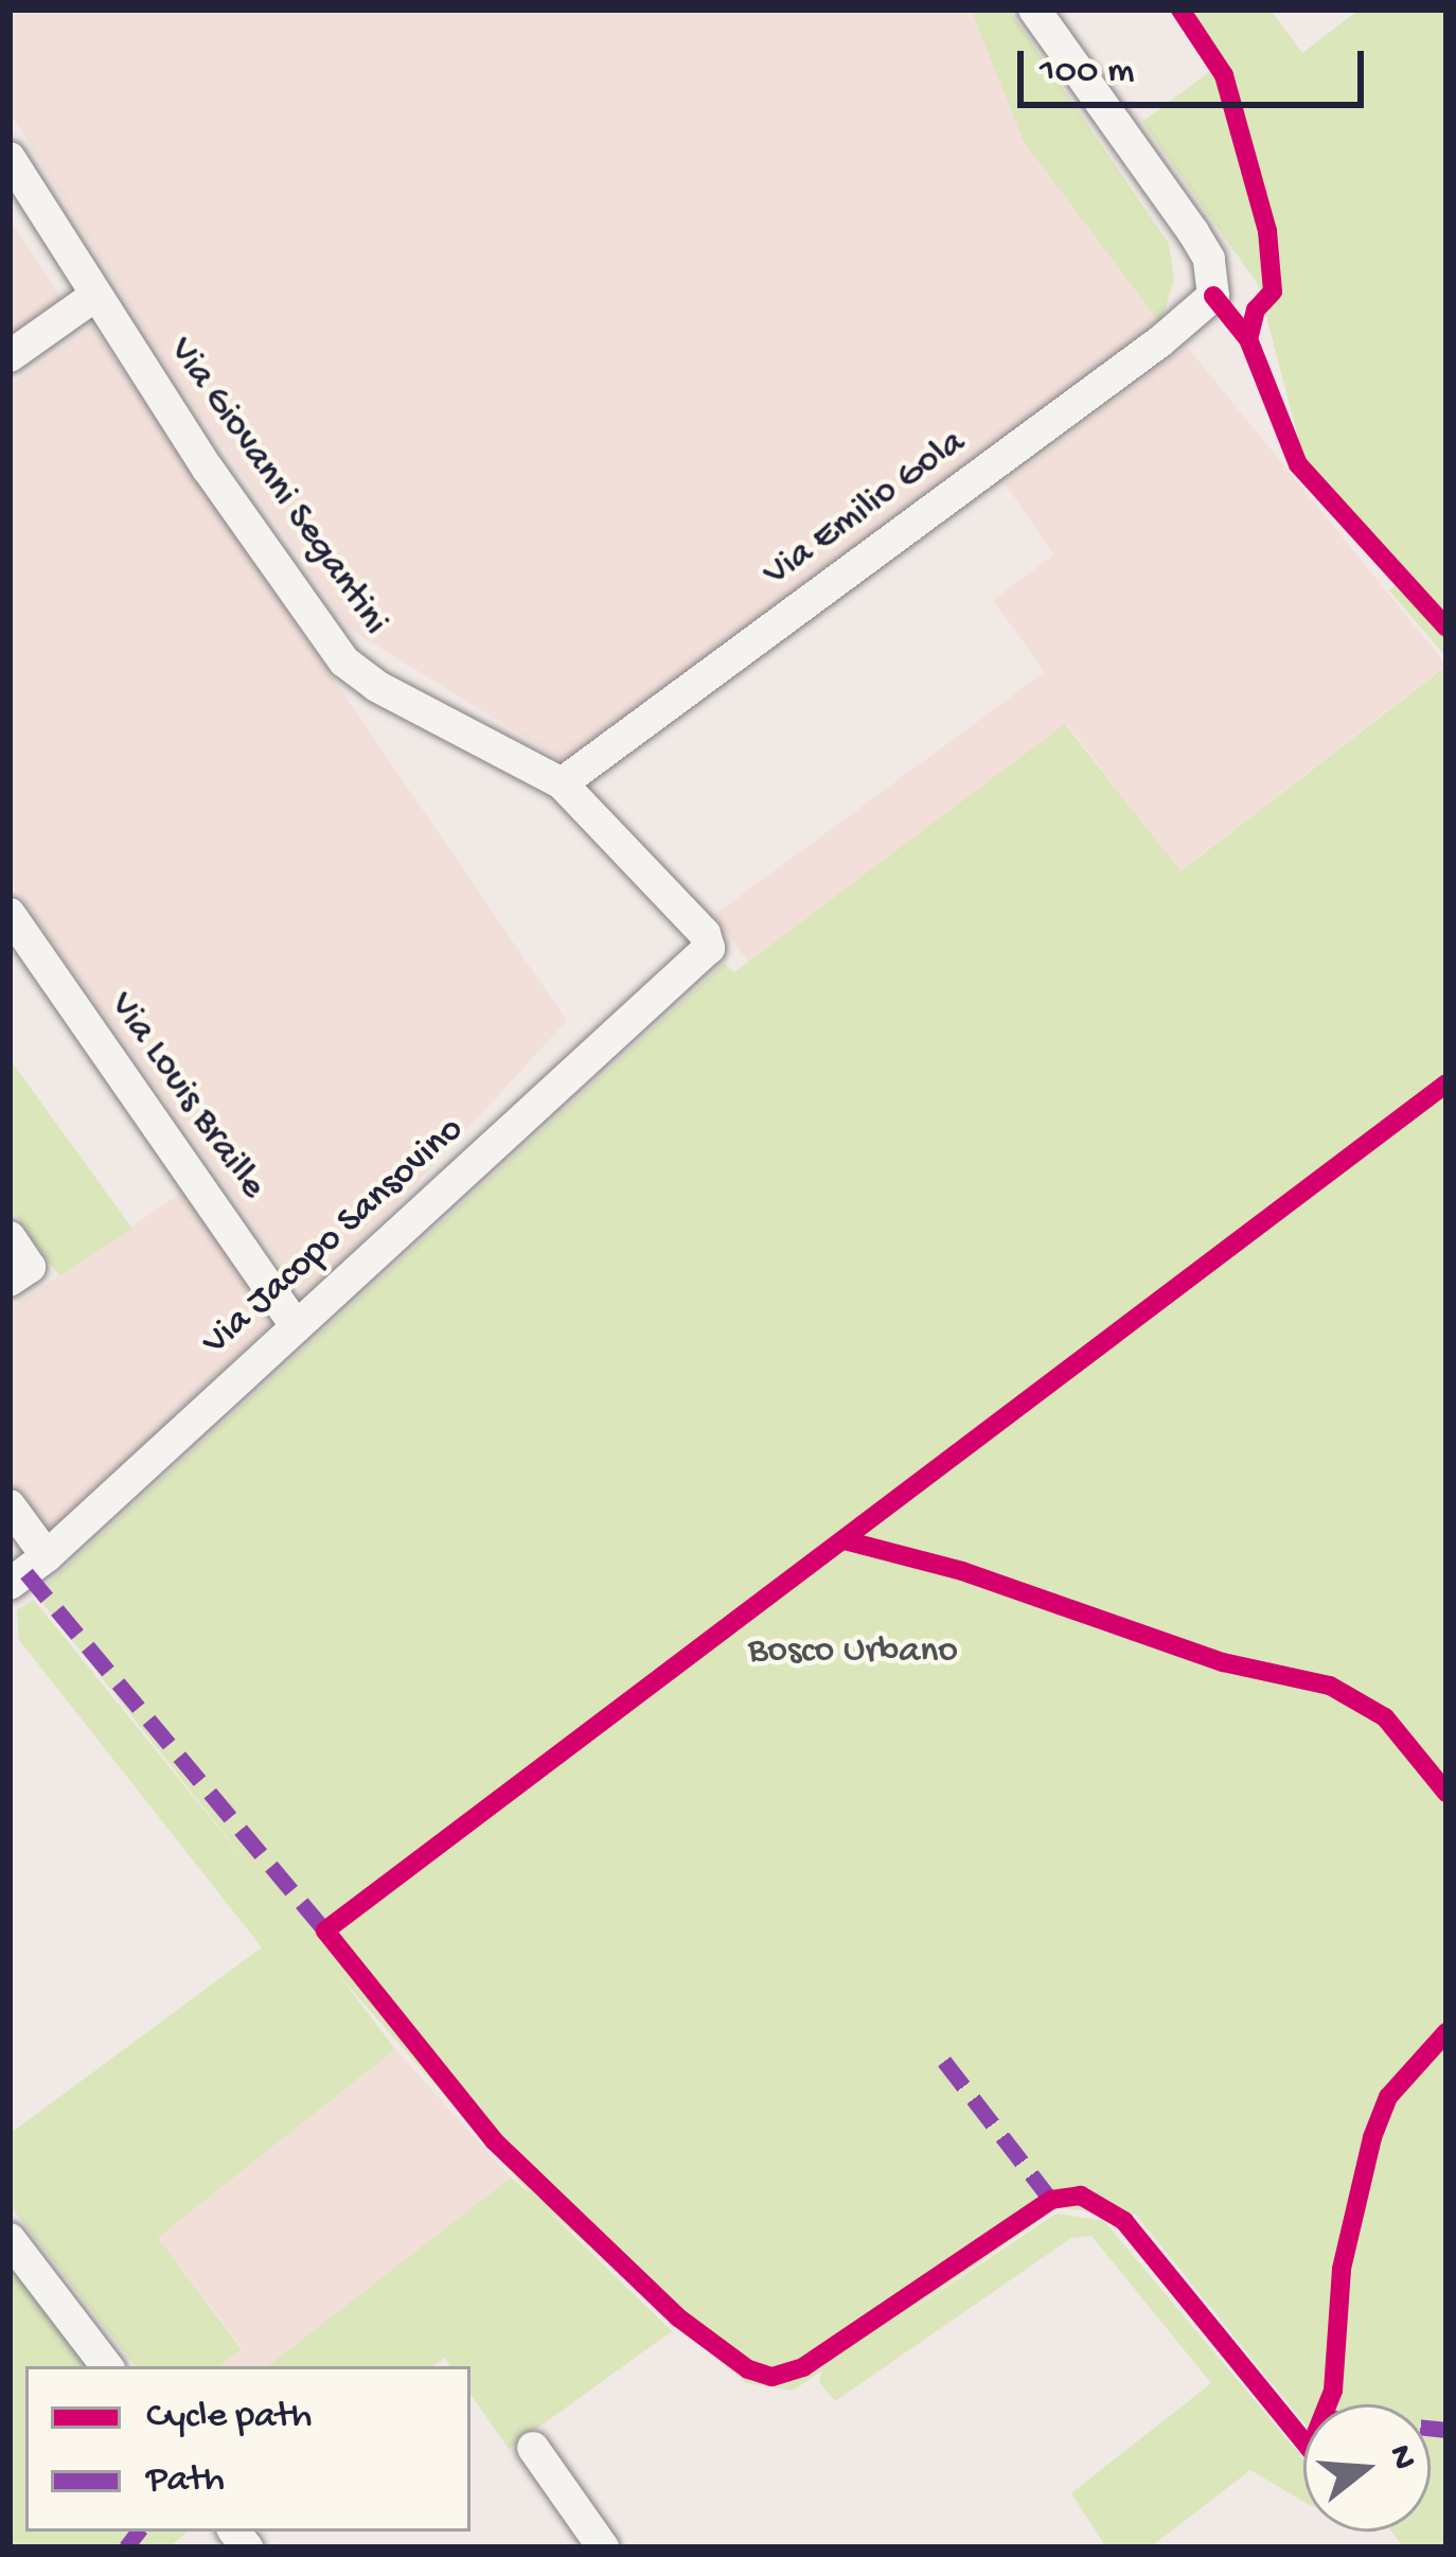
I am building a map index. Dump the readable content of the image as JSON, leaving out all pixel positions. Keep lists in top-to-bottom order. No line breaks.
{"streets":{"street":["Via Giovanni Segantini","Via Emilio Gola","Via Louis Braille","Via Jacopo Sansovino"]},"crossings":[["Via Giovanni Segantini","Via Emilio Gola"],["Via Giovanni Segantini","Via Jacopo Sansovino"],["Via Louis Braille","Via Jacopo Sansovino"]],"parks":["Bosco Urbano"],"legend":["Cycle path","Path"],"scale_bar":"100 m","north":"right"}
